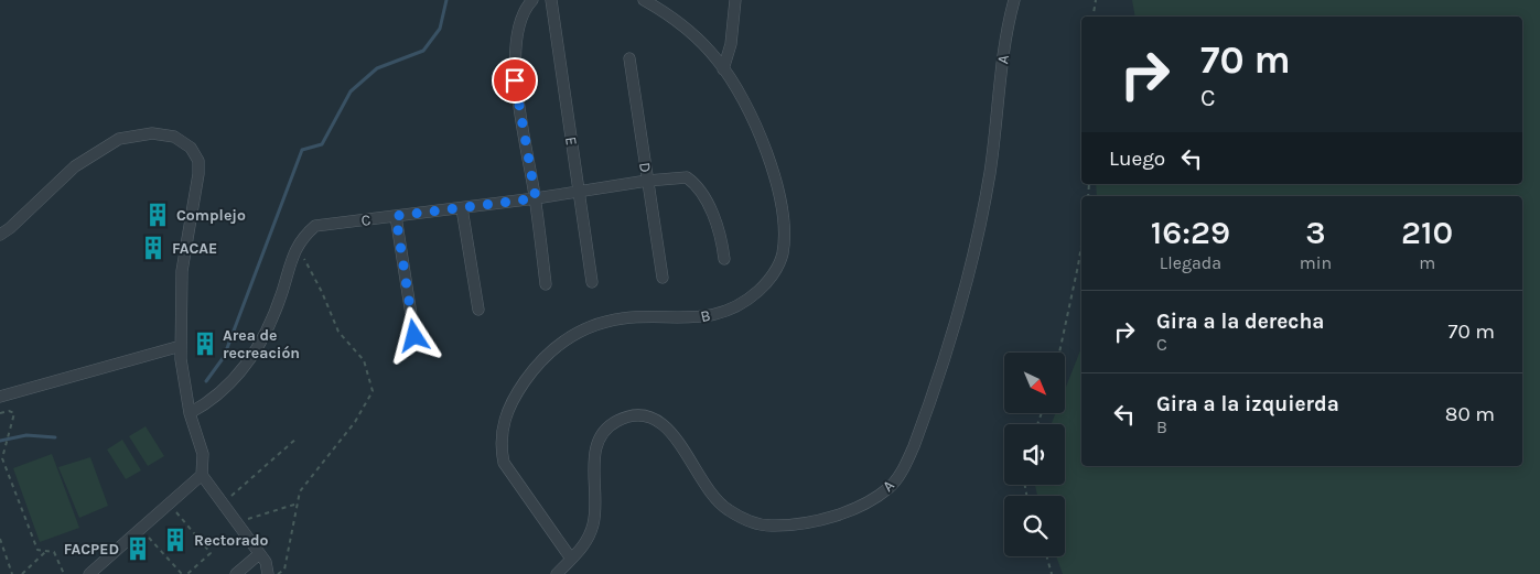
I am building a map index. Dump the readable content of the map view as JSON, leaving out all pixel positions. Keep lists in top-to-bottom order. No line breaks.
{"streets":{"street":["A","E","D","C","B"]},"crossings":[["A","B"],["E","C"],["D","C"]],"places":{"building":["Complejo","FACAE","Area de recreación","Rectorado","FACPED"]},"north":"bottom right","page":{"turn":["70 m","C"],"then":"Luego","eta":["16:29","Llegada","3","min","210","m"],"list":[{"name":"Gira a la derecha","note":"C","value":"70 m"},{"name":"Gira a la izquierda","note":"B","value":"80 m"}]}}
